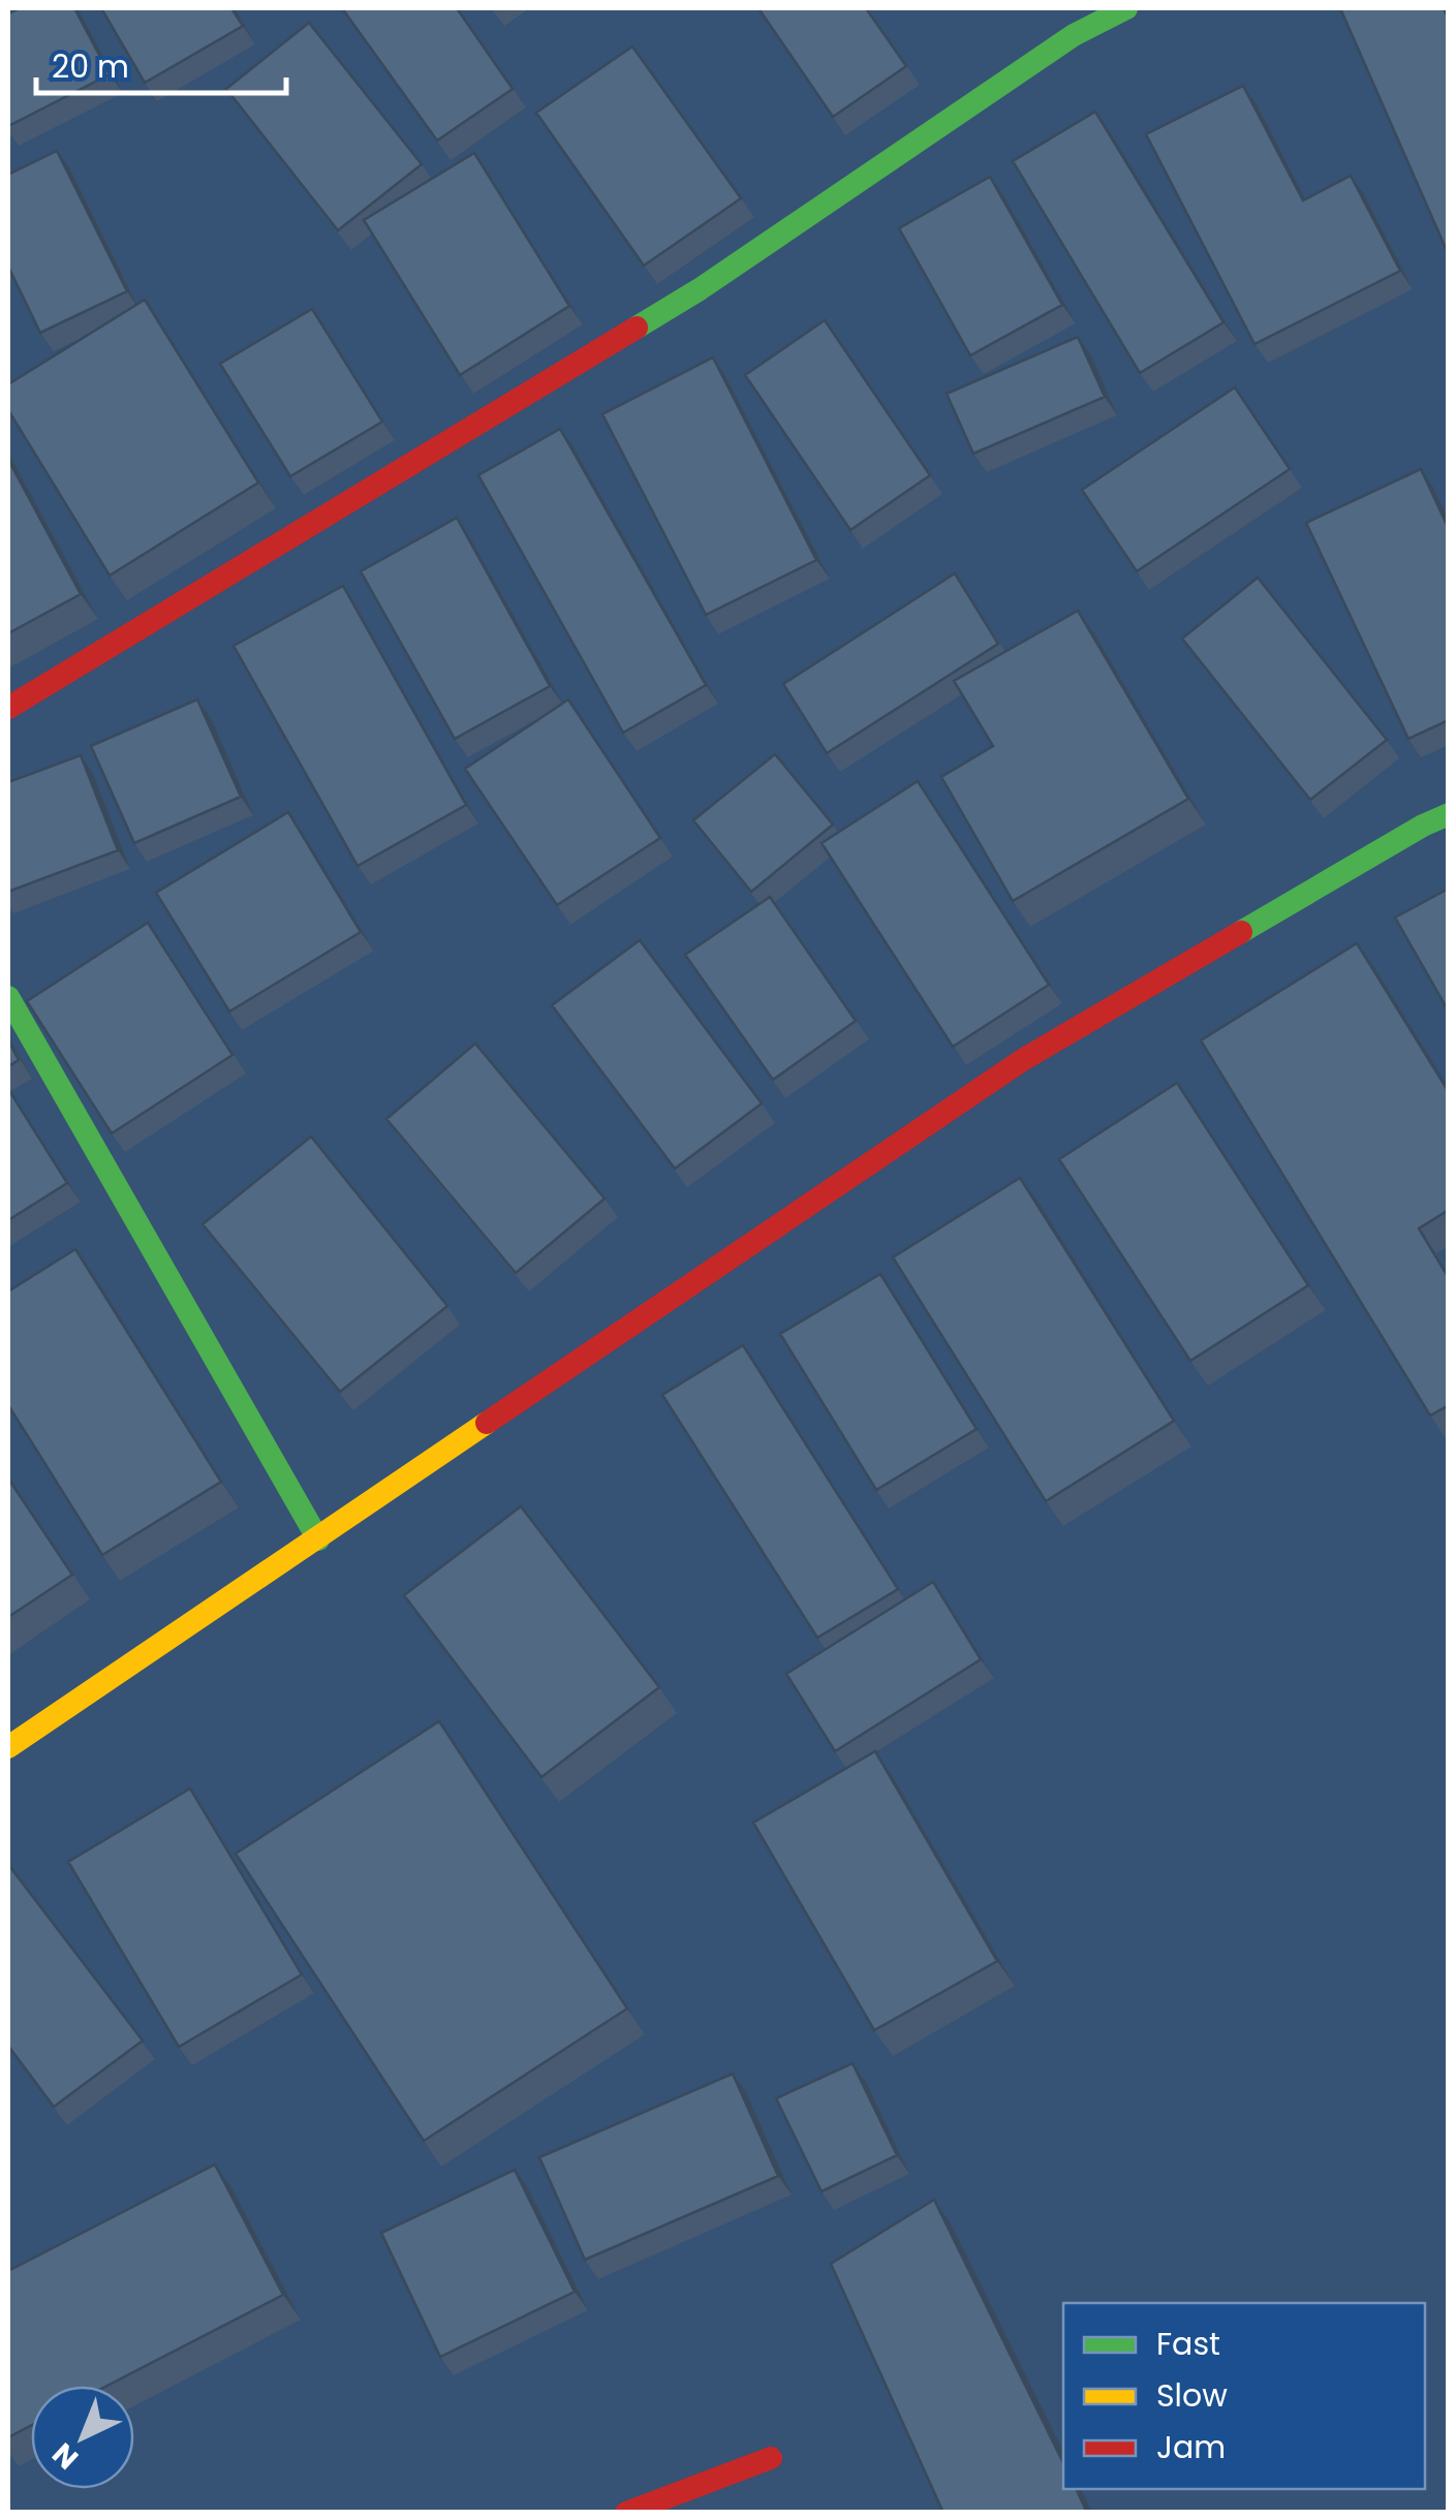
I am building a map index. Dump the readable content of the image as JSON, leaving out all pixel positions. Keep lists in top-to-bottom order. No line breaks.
{"legend":["Fast","Slow","Jam"],"scale_bar":"20 m","north":"bottom left"}
